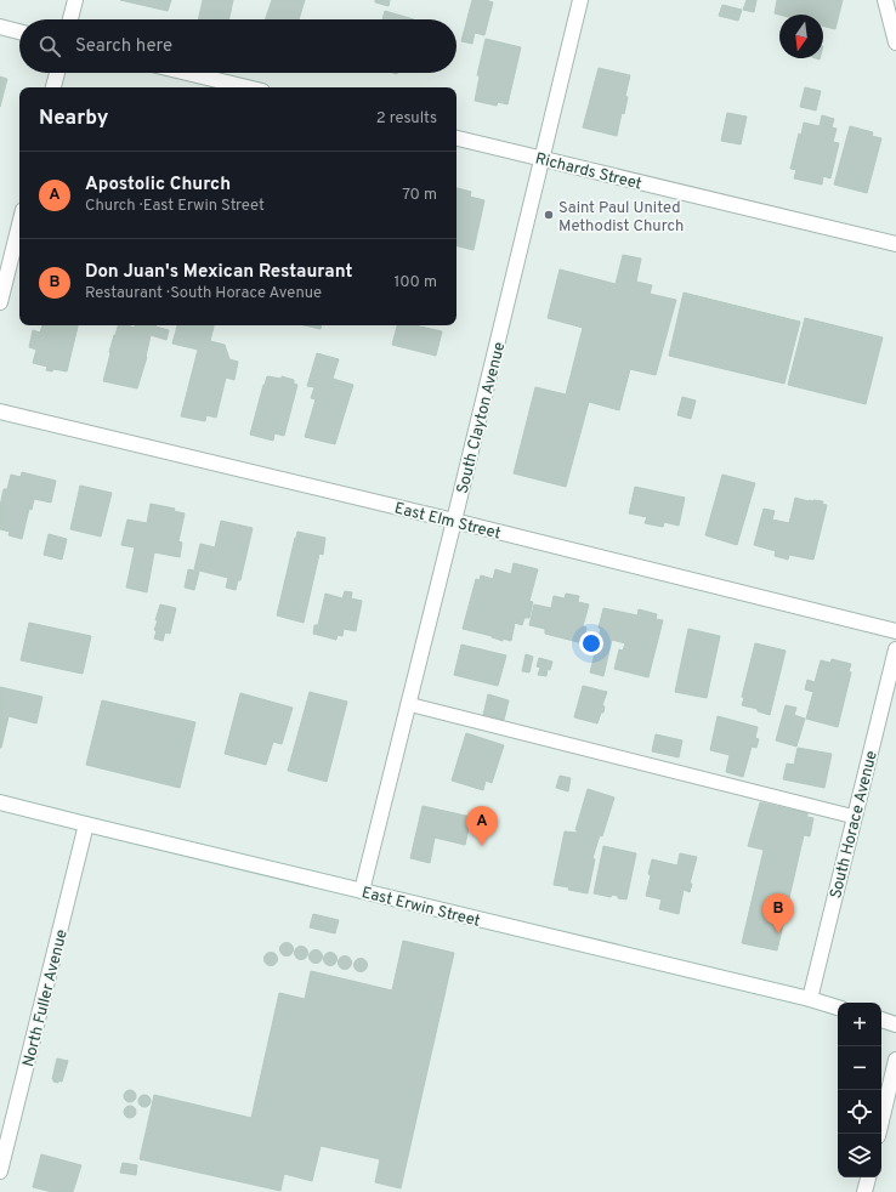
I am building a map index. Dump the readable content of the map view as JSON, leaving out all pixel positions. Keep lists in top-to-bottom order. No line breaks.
{"streets":{"street":["Richards Street","South Clayton Avenue","East Elm Street","South Horace Avenue","East Erwin Street","North Fuller Avenue"]},"crossings":[["Richards Street","South Clayton Avenue"],["South Clayton Avenue","East Elm Street"],["South Clayton Avenue","East Erwin Street"],["South Horace Avenue","East Erwin Street"],["East Erwin Street","North Fuller Avenue"]],"places":["Saint Paul United Methodist Church"],"north":"bottom","page":{"search":"Search here","heading":["Nearby","2 results"],"list":[{"mark":"A","name":"Apostolic Church","note":"Church · East Erwin Street","value":"70 m"},{"mark":"B","name":"Don Juan's Mexican Restaurant","note":"Restaurant · South Horace Avenue","value":"100 m"}],"pins":["A","B"],"map_buttons":["+","−"]}}
